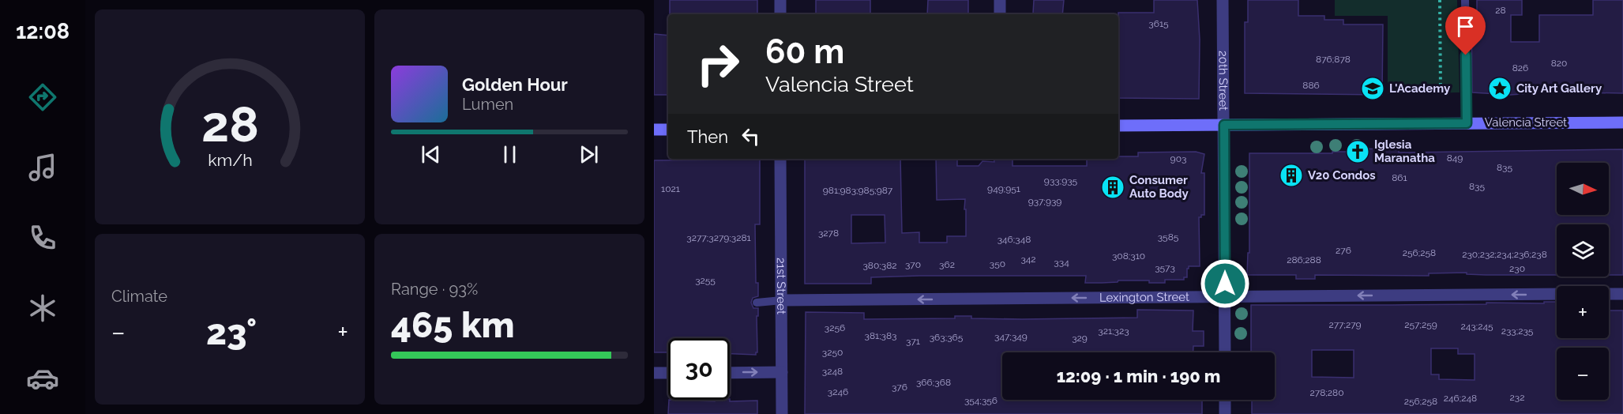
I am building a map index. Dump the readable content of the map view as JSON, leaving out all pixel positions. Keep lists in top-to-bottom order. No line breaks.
{"streets":{"street":["20th Street","Valencia Street","21st Street","Lexington Street"]},"crossings":[["20th Street","Valencia Street"],["20th Street","Lexington Street"],["21st Street","Lexington Street"]],"one_way":["Lexington Street"],"places":{"school or university":["L'Academy"],"place":["City Art Gallery"],"church":["Iglesia Maranatha"],"building":["V20 Condos","Consumer Auto Body"]},"house_numbers":["28","3615","876;878","820","826","886","849","903","835","861","933;935","835","1021","949;951","981;983;985;987","937;939","3278","3585","3277;3279;3281","346;348","276","256;258","230;232;234;236;238","308;310","342","286;288","334","350","370","362","380;382","3573","230","3255","277;279","257;259","243;245","3256","321;323","233;235","381;383","347;349","363;365","329","371","3250","3248","366;368","376","3246","278;280","232","246;248","354;356","256;258"],"north":"right","page":{"tabs":"12:08","turn":["60 m","Valencia Street"],"song":["Golden Hour","Lumen"],"then":"Then","map_buttons":["+","−"],"tile":["Climate",["Range · 93%","465 km"]],"heat":["−","23°","+"],"limit":"30","trip":"12:09 · 1 min · 190 m","gauge":["28","km/h"]}}
